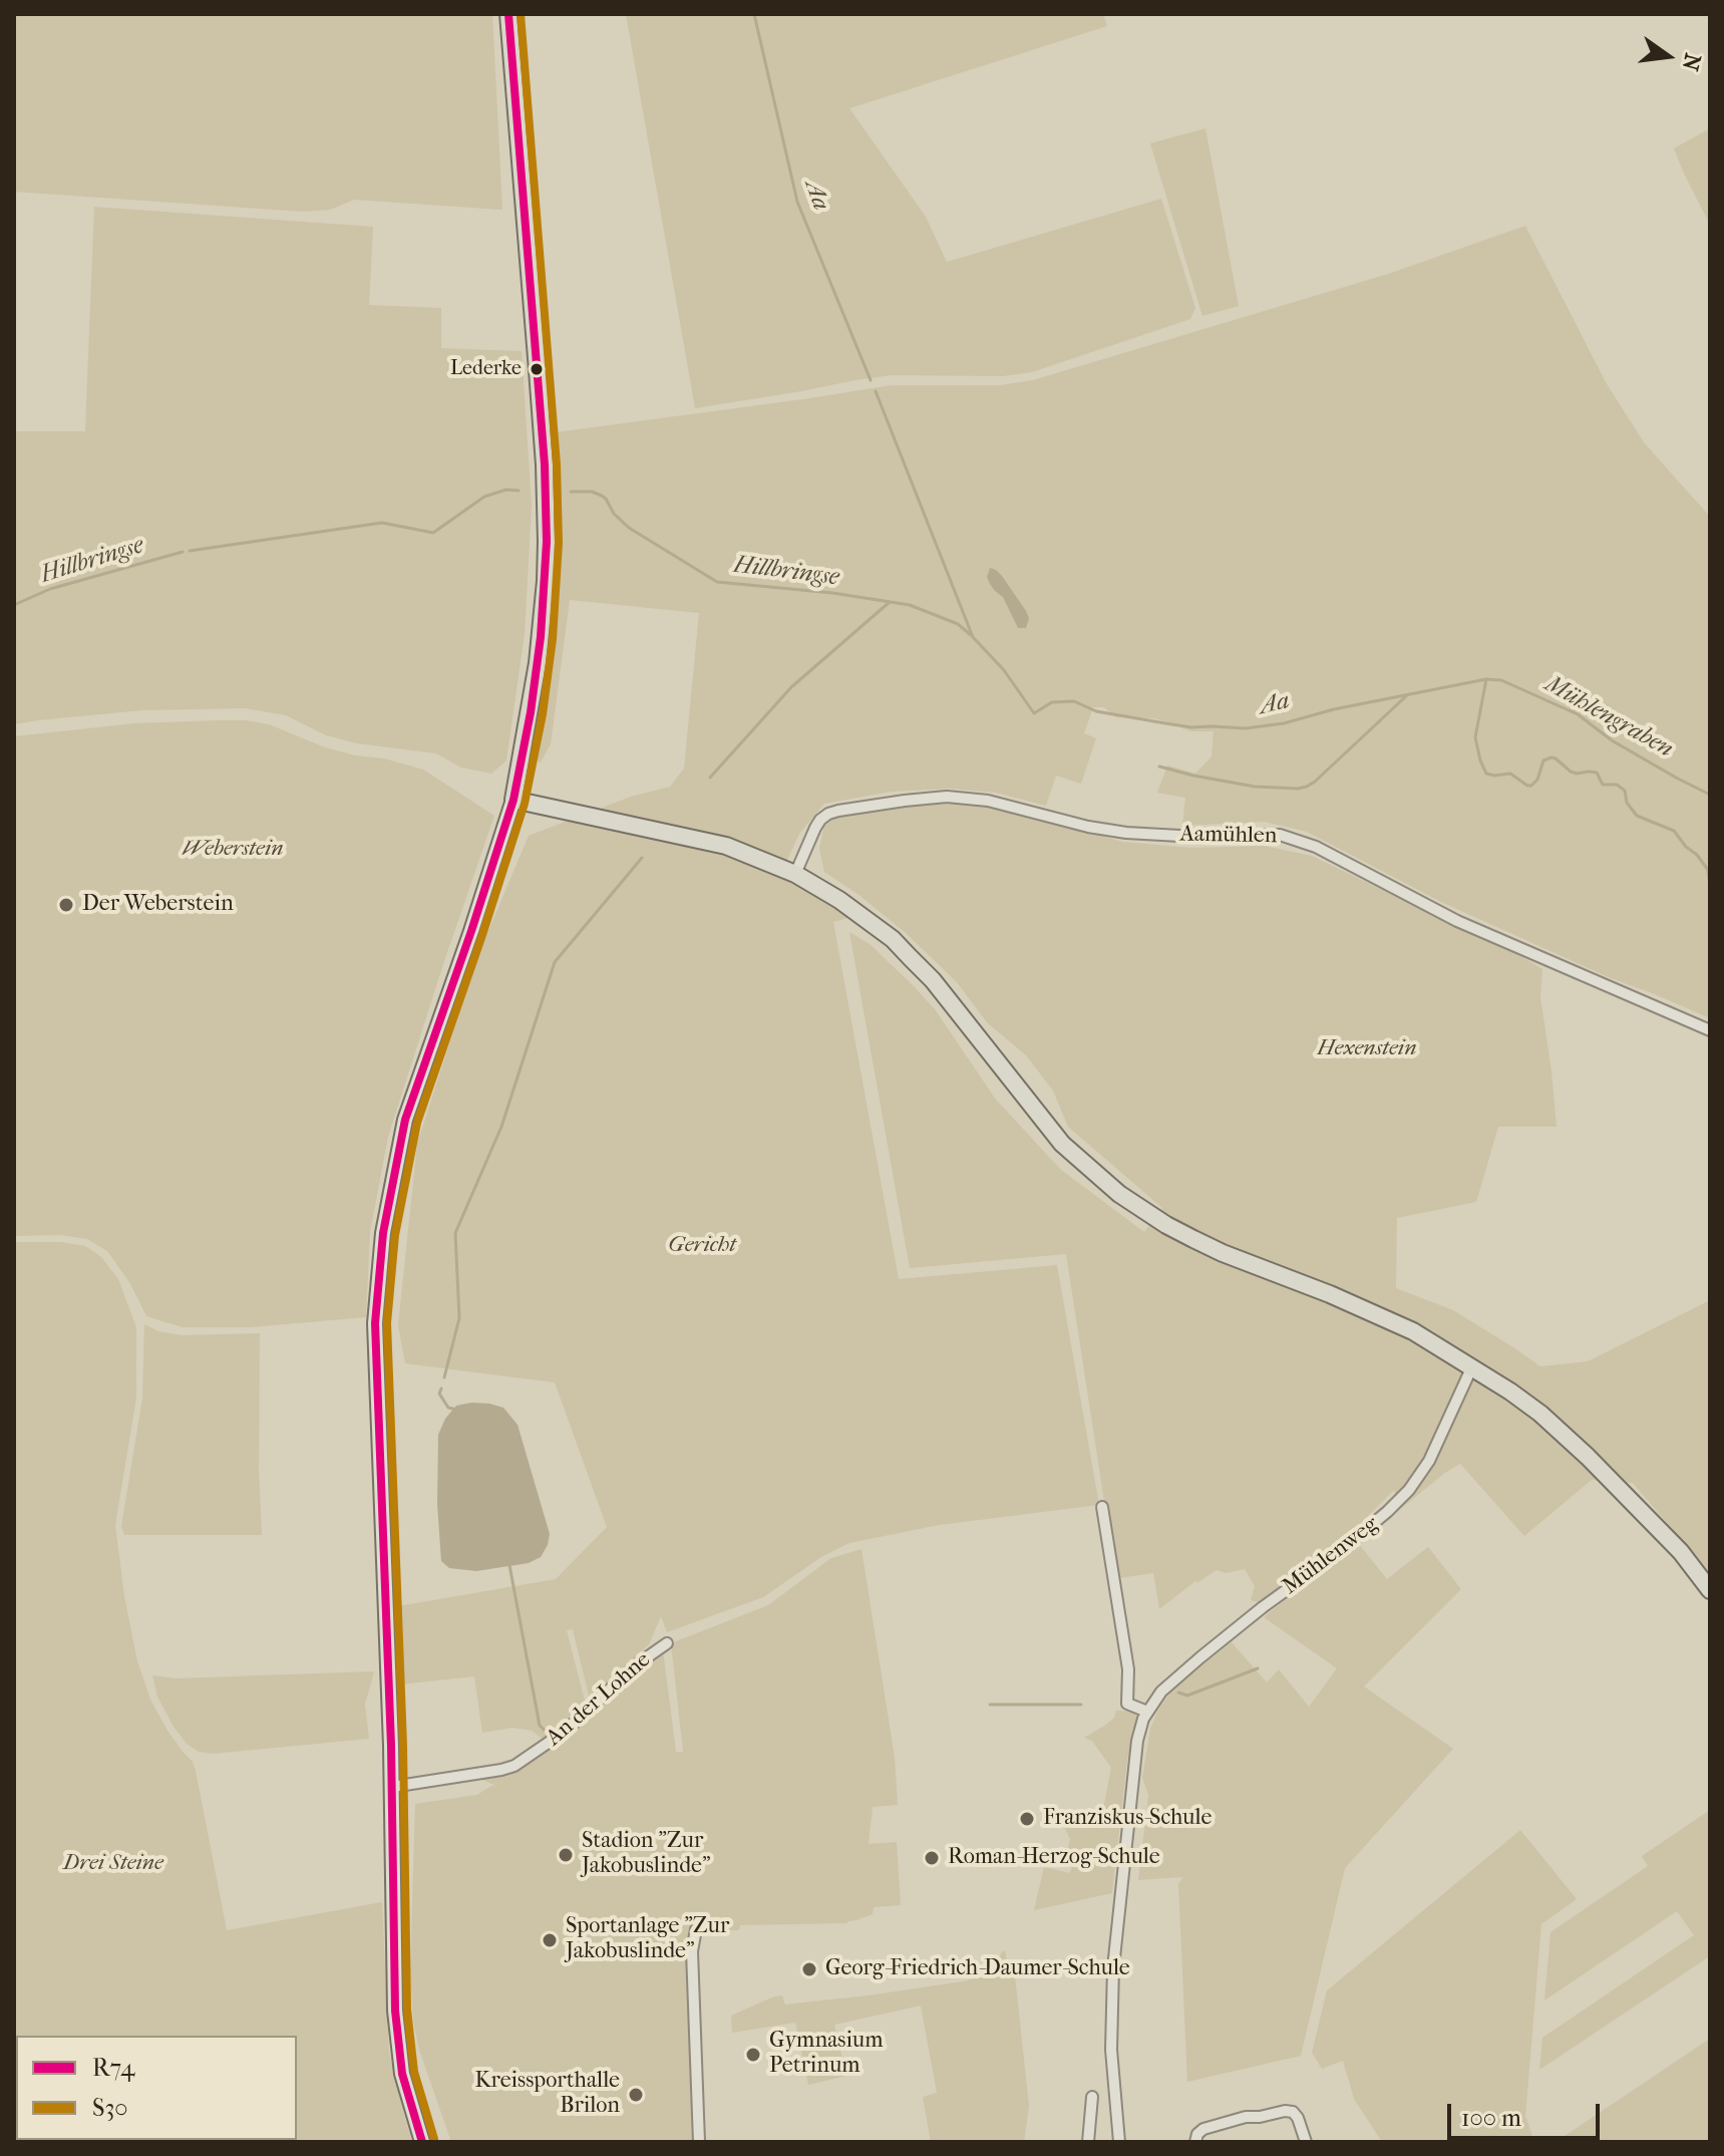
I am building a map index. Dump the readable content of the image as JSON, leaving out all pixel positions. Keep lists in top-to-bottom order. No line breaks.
{"streets":{"street":["Aamühlen","Mühlenweg","An der Lohne"]},"water":["Aa","Hillbringse","Mühlengraben"],"parks":["Weberstein","Hexenstein","Gericht","Drei Steine"],"places":["Lederke","Der Weberstein","Franziskus-Schule","Stadion \"Zur Jakobuslinde\"","Roman-Herzog-Schule","Sportanlage \"Zur Jakobuslinde\"","Georg-Friedrich-Daumer-Schule","Gymnasium Petrinum","Kreissporthalle Brilon"],"lines":["transit line R74","transit line S30"],"legend":["R74","S30"],"scale_bar":"100 m","north":"right"}
